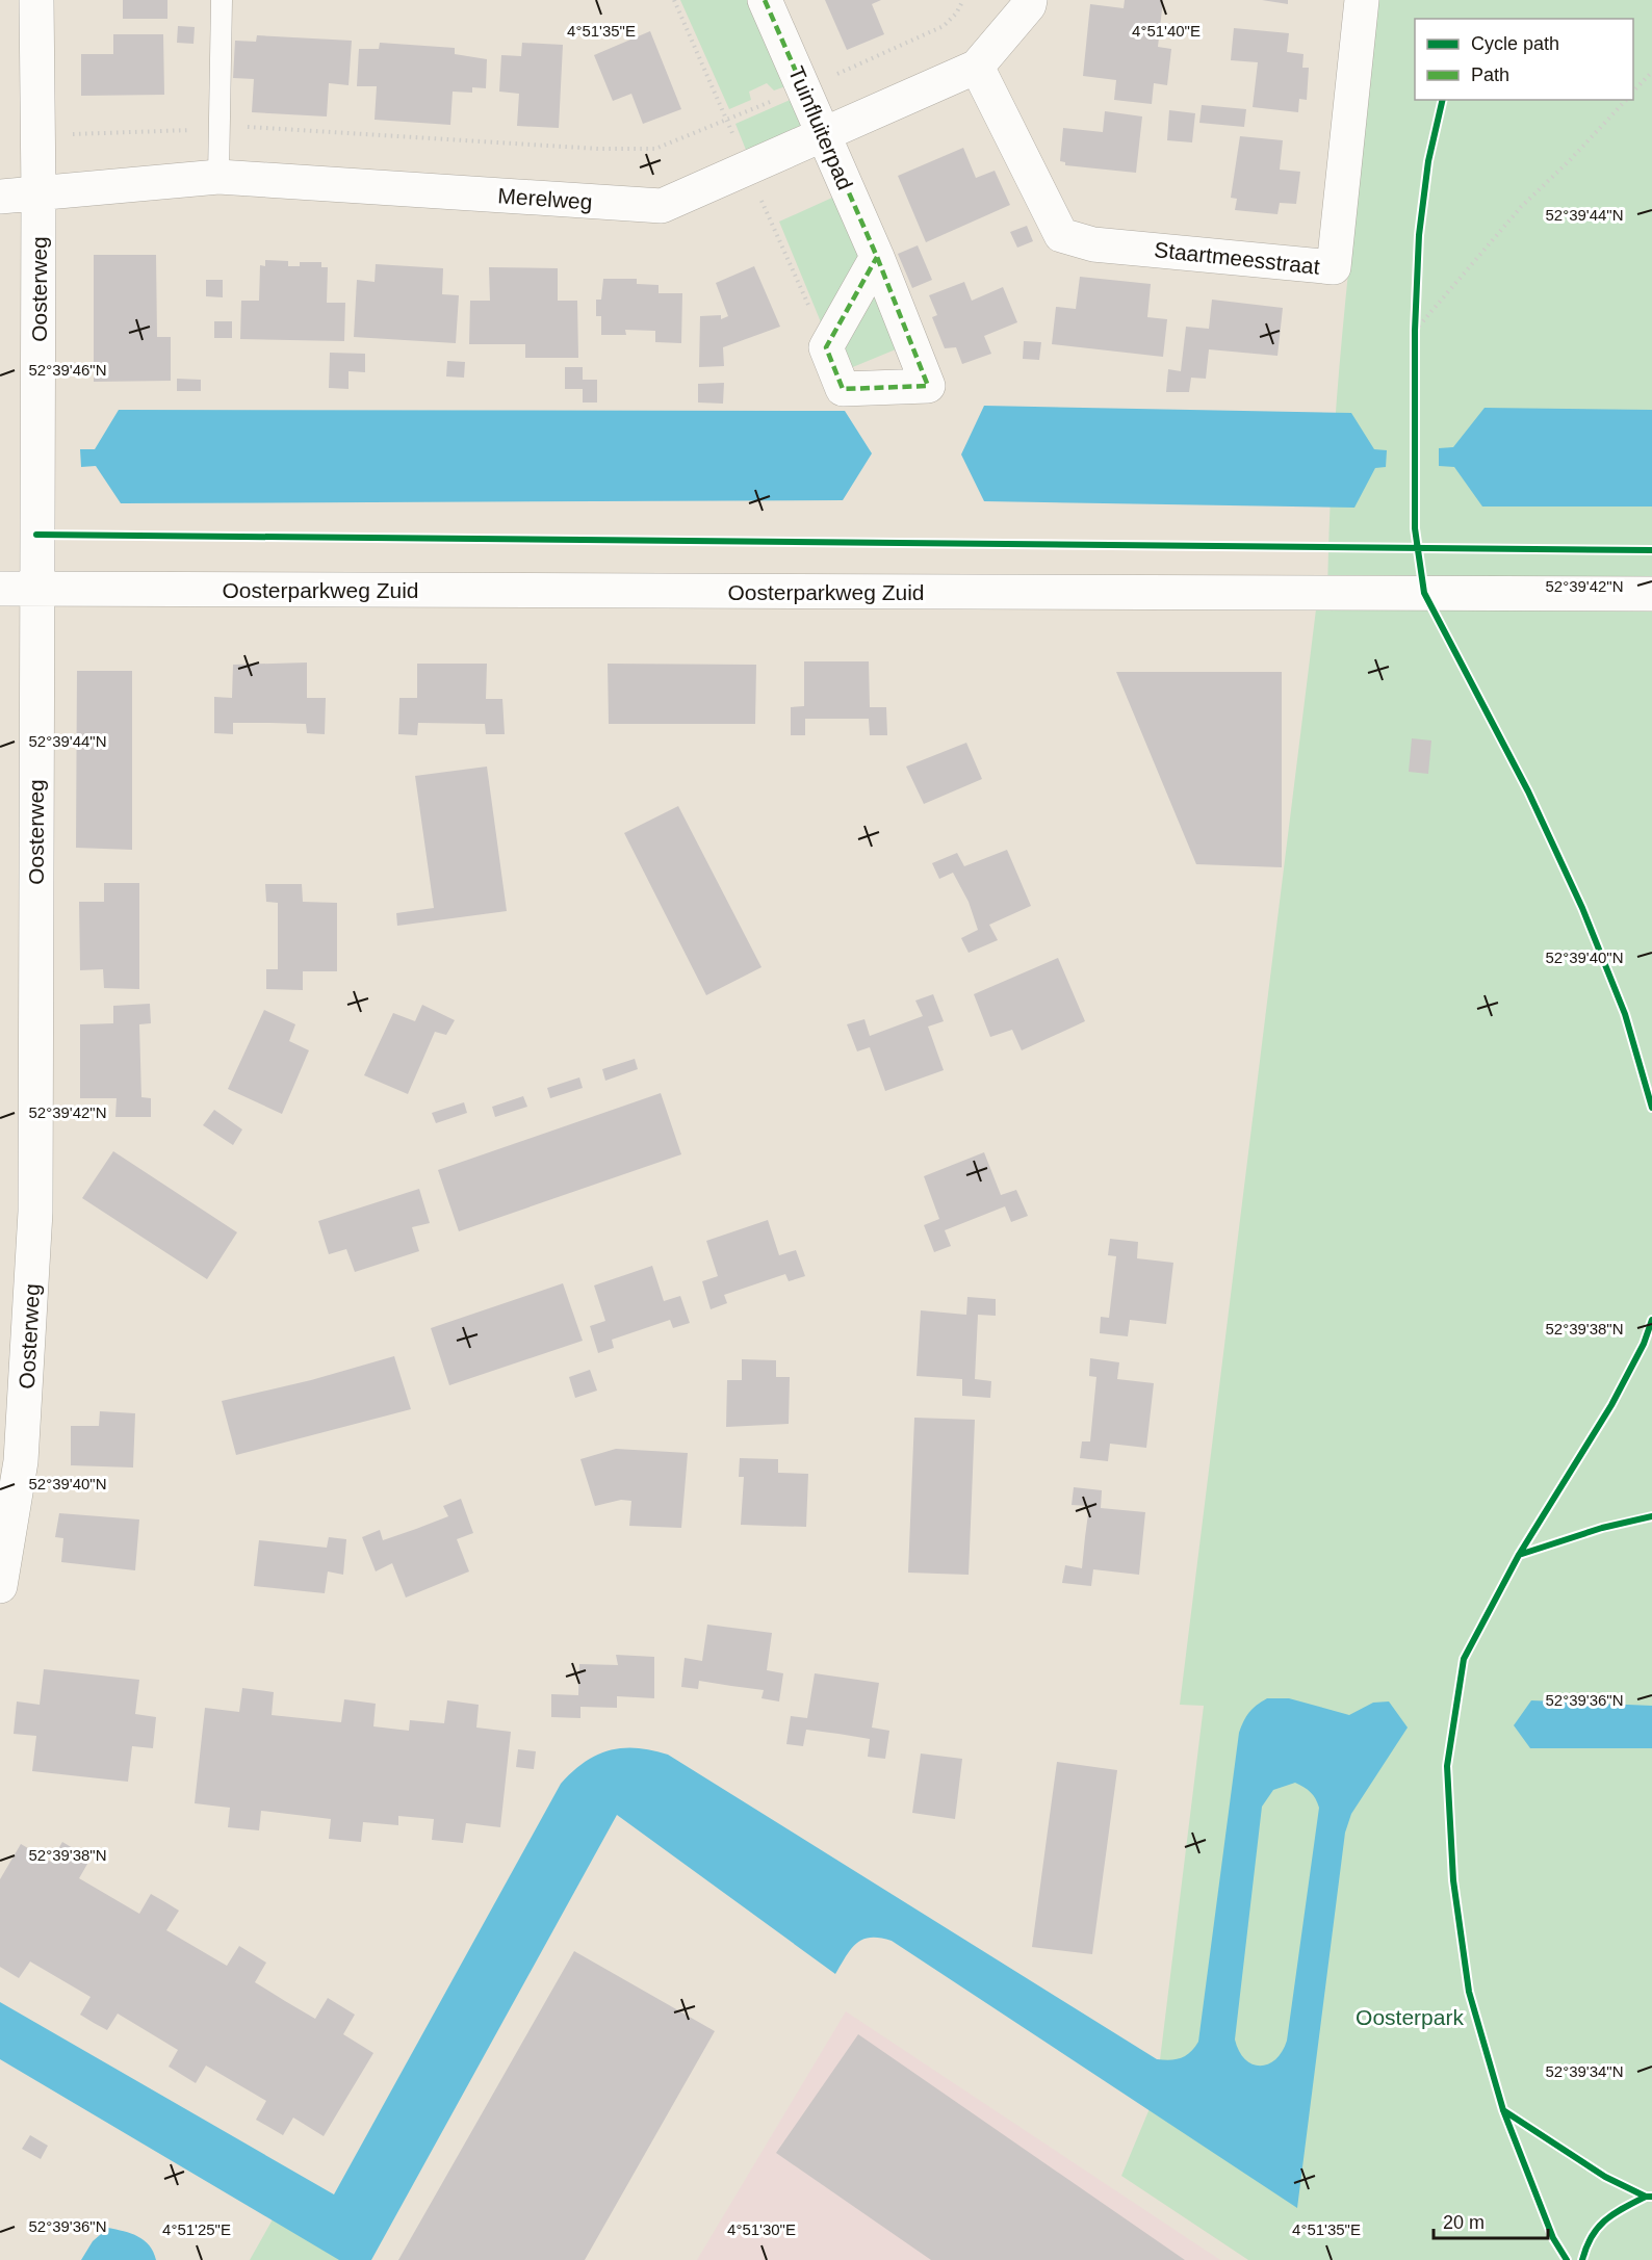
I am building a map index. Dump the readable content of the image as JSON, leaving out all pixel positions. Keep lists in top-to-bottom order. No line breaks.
{"streets":{"street":["Tuinfluiterpad","Merelweg","Staartmeesstraat","Oosterweg","Oosterparkweg Zuid"]},"crossings":[["Tuinfluiterpad","Merelweg"],["Merelweg","Staartmeesstraat"],["Merelweg","Oosterweg"],["Oosterweg","Oosterparkweg Zuid"]],"parks":["Oosterpark"],"legend":["Cycle path","Path"],"scale_bar":"20 m","coordinates":["4°51'35\"E","4°51'40\"E","52°39'44\"N","52°39'46\"N","52°39'42\"N","52°39'40\"N","52°39'38\"N","52°39'36\"N","52°39'34\"N","4°51'25\"E","4°51'30\"E"]}
